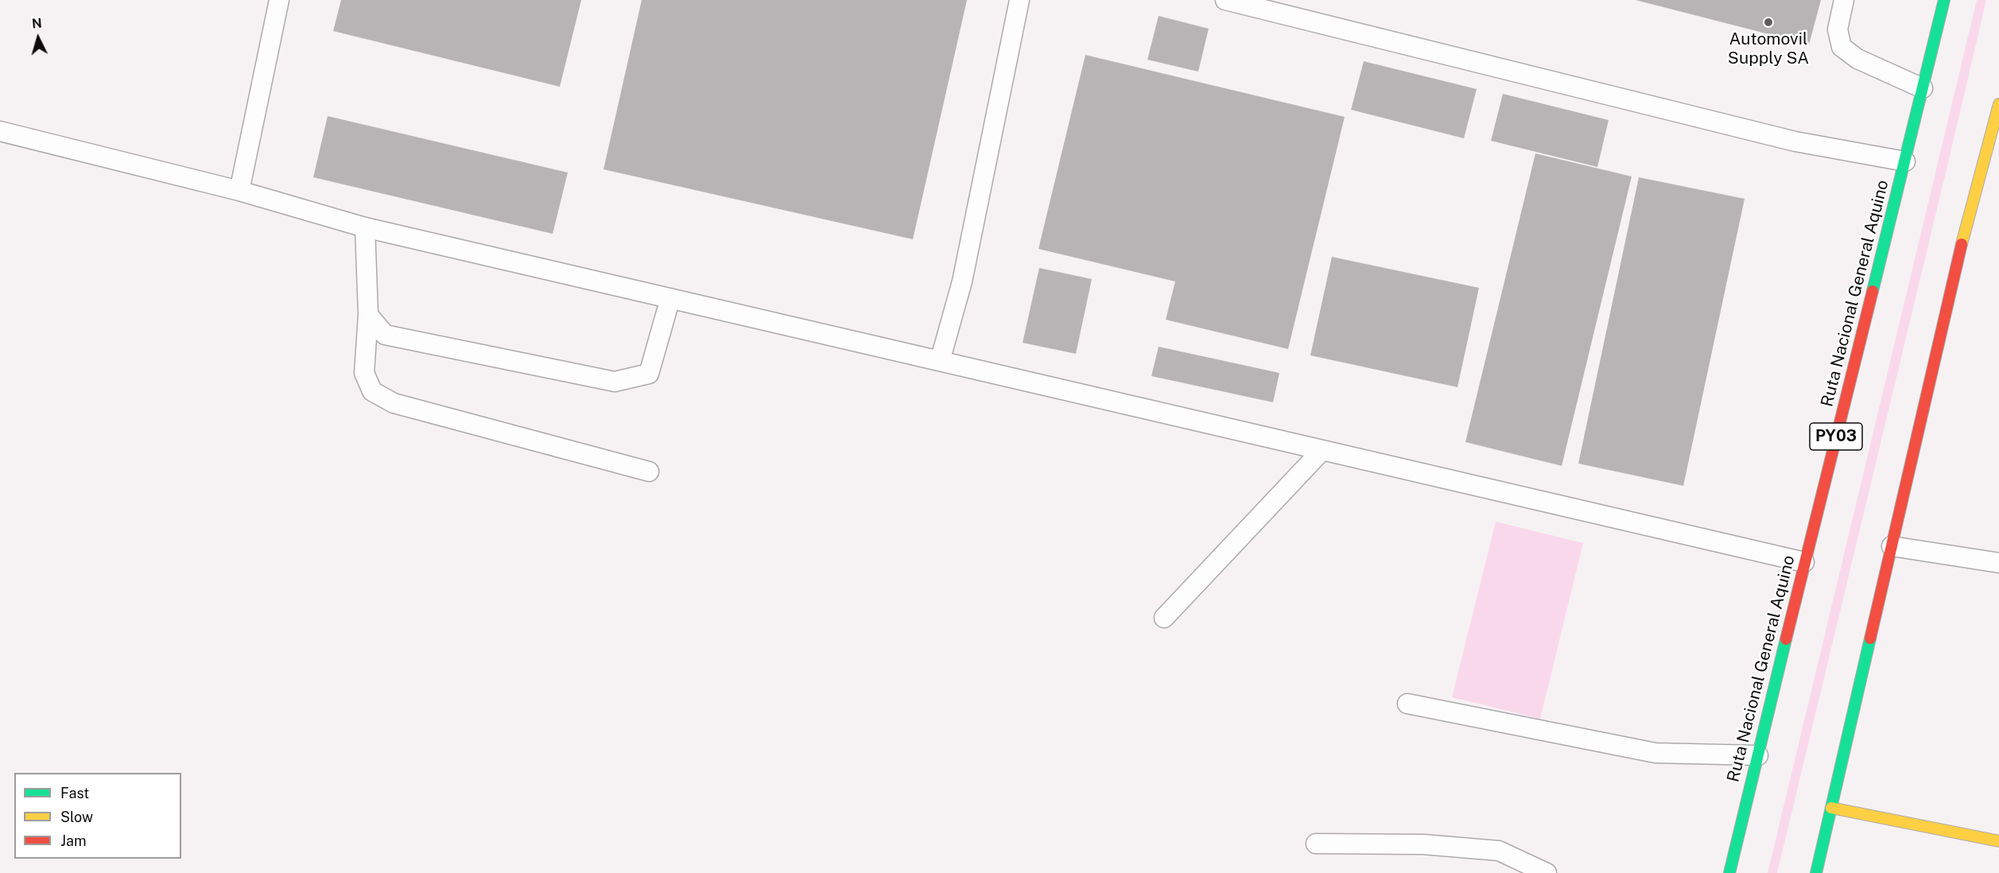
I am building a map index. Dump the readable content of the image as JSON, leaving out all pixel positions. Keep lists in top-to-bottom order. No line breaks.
{"streets":{"main road":["Ruta Nacional General Aquino","PY03"]},"places":["Automovil Supply SA"],"legend":["Fast","Slow","Jam"],"north":"top"}
